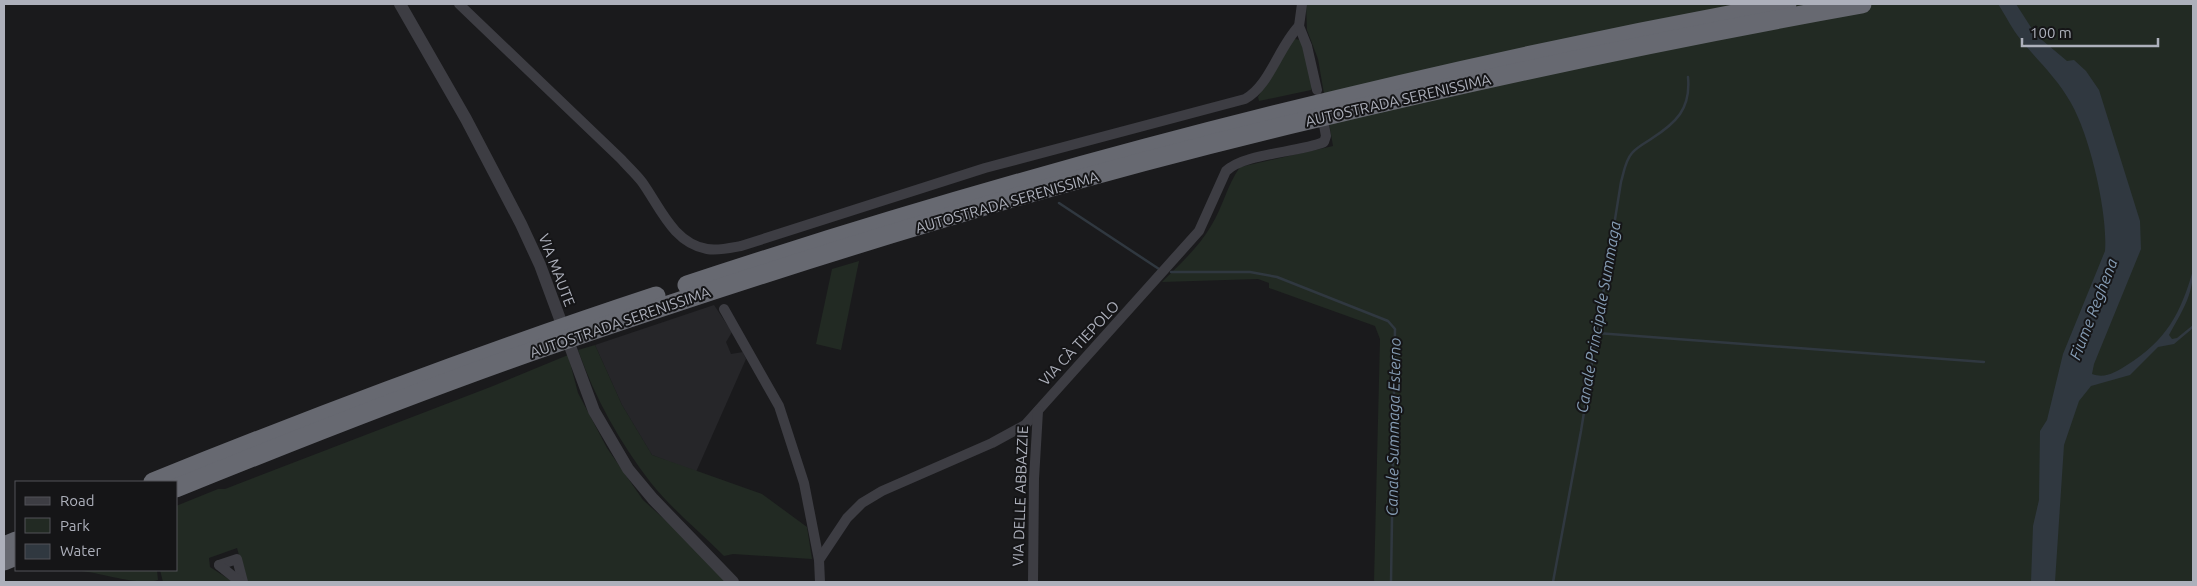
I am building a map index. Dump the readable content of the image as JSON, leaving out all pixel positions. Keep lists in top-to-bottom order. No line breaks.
{"streets":{"highway":["AUTOSTRADA SERENISSIMA"],"street":["VIA MAUTE","VIA CÀ TIEPOLO","VIA DELLE ABBAZZIE"]},"crossings":[["VIA CÀ TIEPOLO","VIA DELLE ABBAZZIE"]],"water":["Fiume Reghena","Canale Principale Summaga","Canale Summaga Esterno"],"legend":["Road","Park","Water"],"scale_bar":"100 m"}
